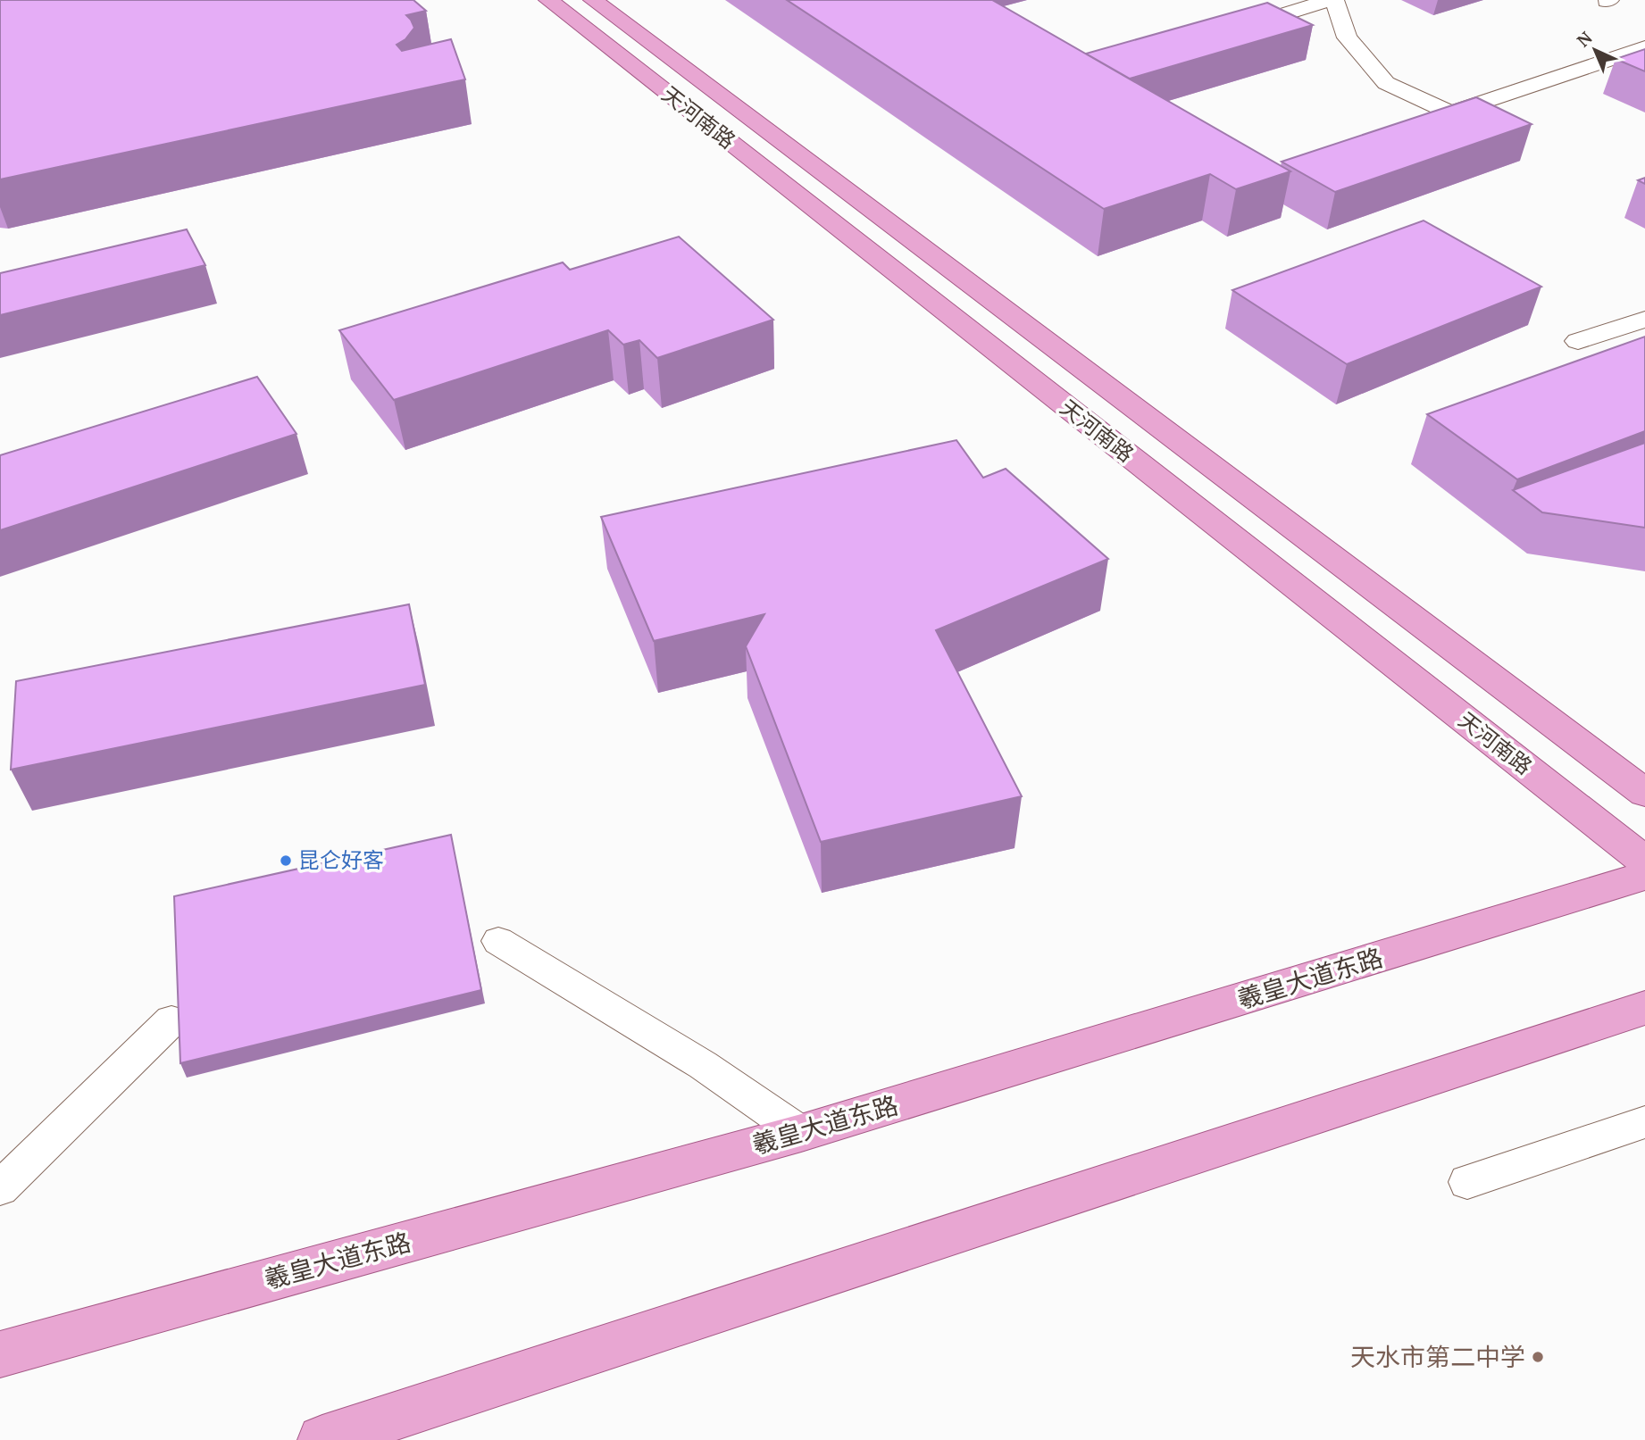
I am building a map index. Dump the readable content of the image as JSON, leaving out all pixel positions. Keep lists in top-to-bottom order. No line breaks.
{"streets":{"main road":["天河南路","羲皇大道东路"]},"places":["昆仑好客","天水市第二中学"],"north":"top left"}
